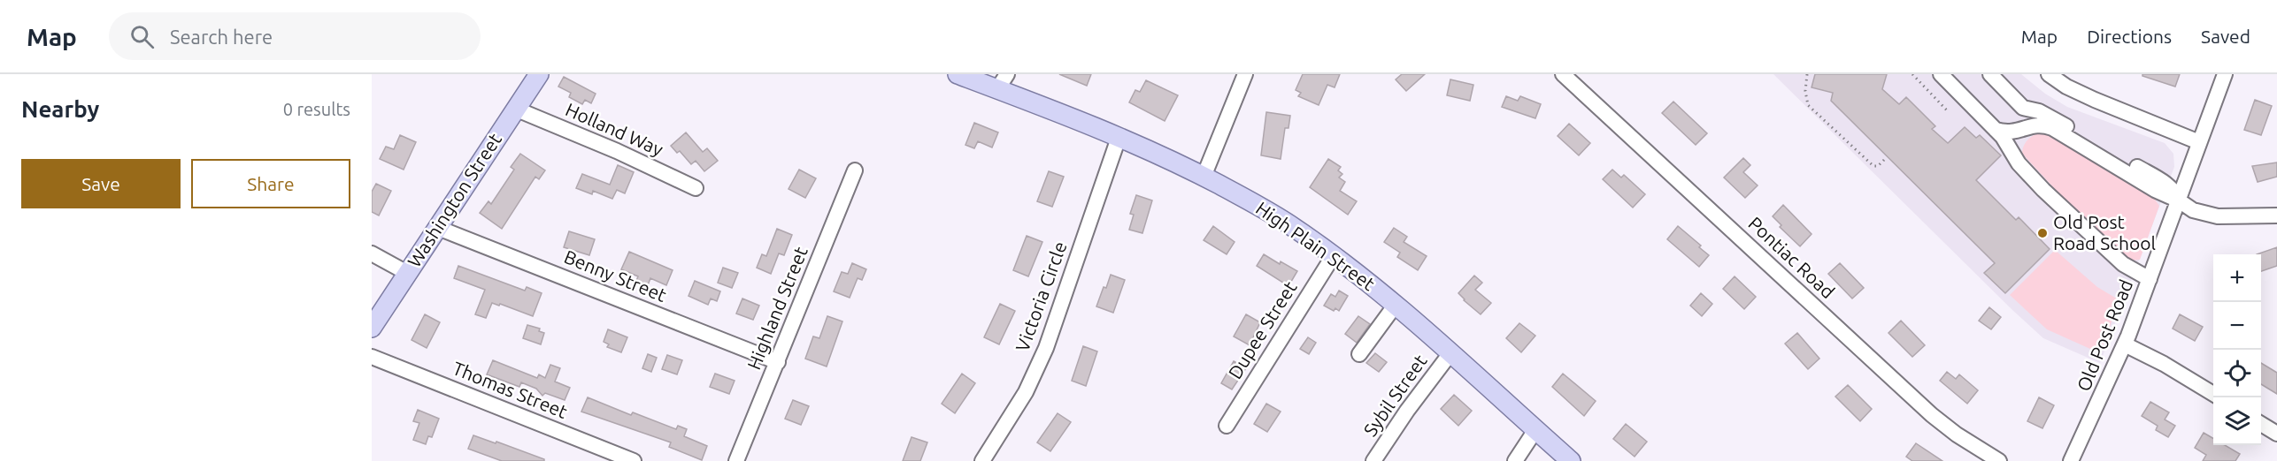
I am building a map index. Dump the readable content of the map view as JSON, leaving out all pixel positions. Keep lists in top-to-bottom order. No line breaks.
{"streets":{"main road":["Washington Street","High Plain Street"],"street":["Holland Way","Pontiac Road","Benny Street","Victoria Circle","Highland Street","Dupee Street","Old Post Road","Thomas Street","Sybil Street"]},"crossings":[["Holland Way","Washington Street"],["Washington Street","Benny Street"],["High Plain Street","Victoria Circle"],["High Plain Street","Dupee Street"],["High Plain Street","Sybil Street"],["Benny Street","Highland Street"]],"places":["Old Post Road School"],"page":{"header":"Map","search":"Search here","nav":["Map","Directions","Saved"],"heading":["Nearby","0 results"],"buttons":["Save","Share"],"map_buttons":["+","−"]}}
